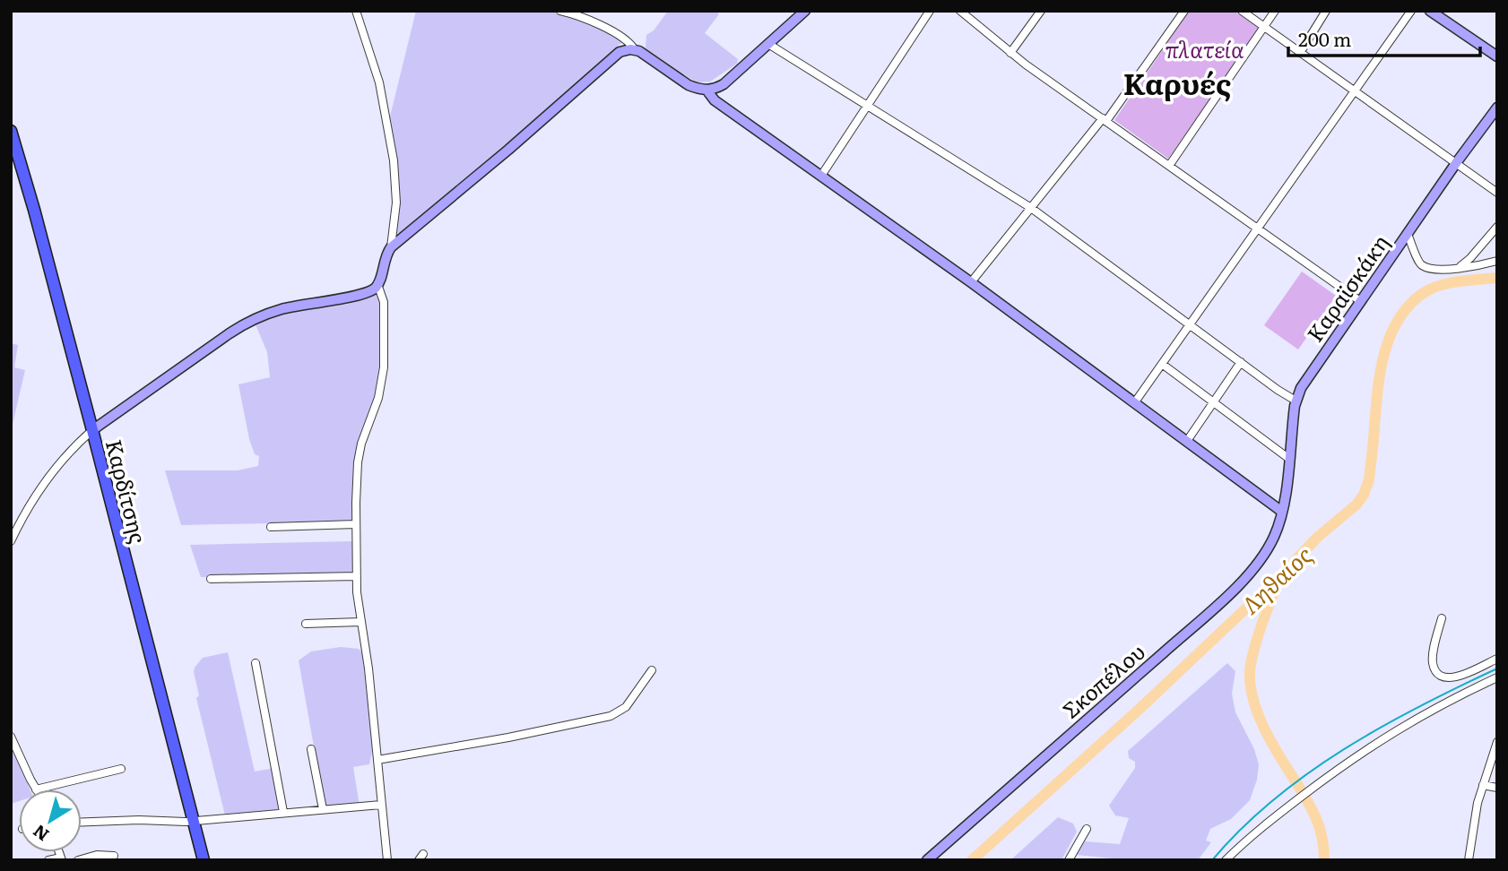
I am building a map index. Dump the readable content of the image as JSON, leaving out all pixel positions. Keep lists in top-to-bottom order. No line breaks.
{"streets":{"main road":["Καρδίτσης"],"street":["Καραϊσκάκη","Σκοπέλου"]},"crossings":[["Καραϊσκάκη","Σκοπέλου"]],"districts":["Καρυές"],"water":["Ληθαίος"],"parks":["πλατεία"],"scale_bar":"200 m","north":"bottom left"}
